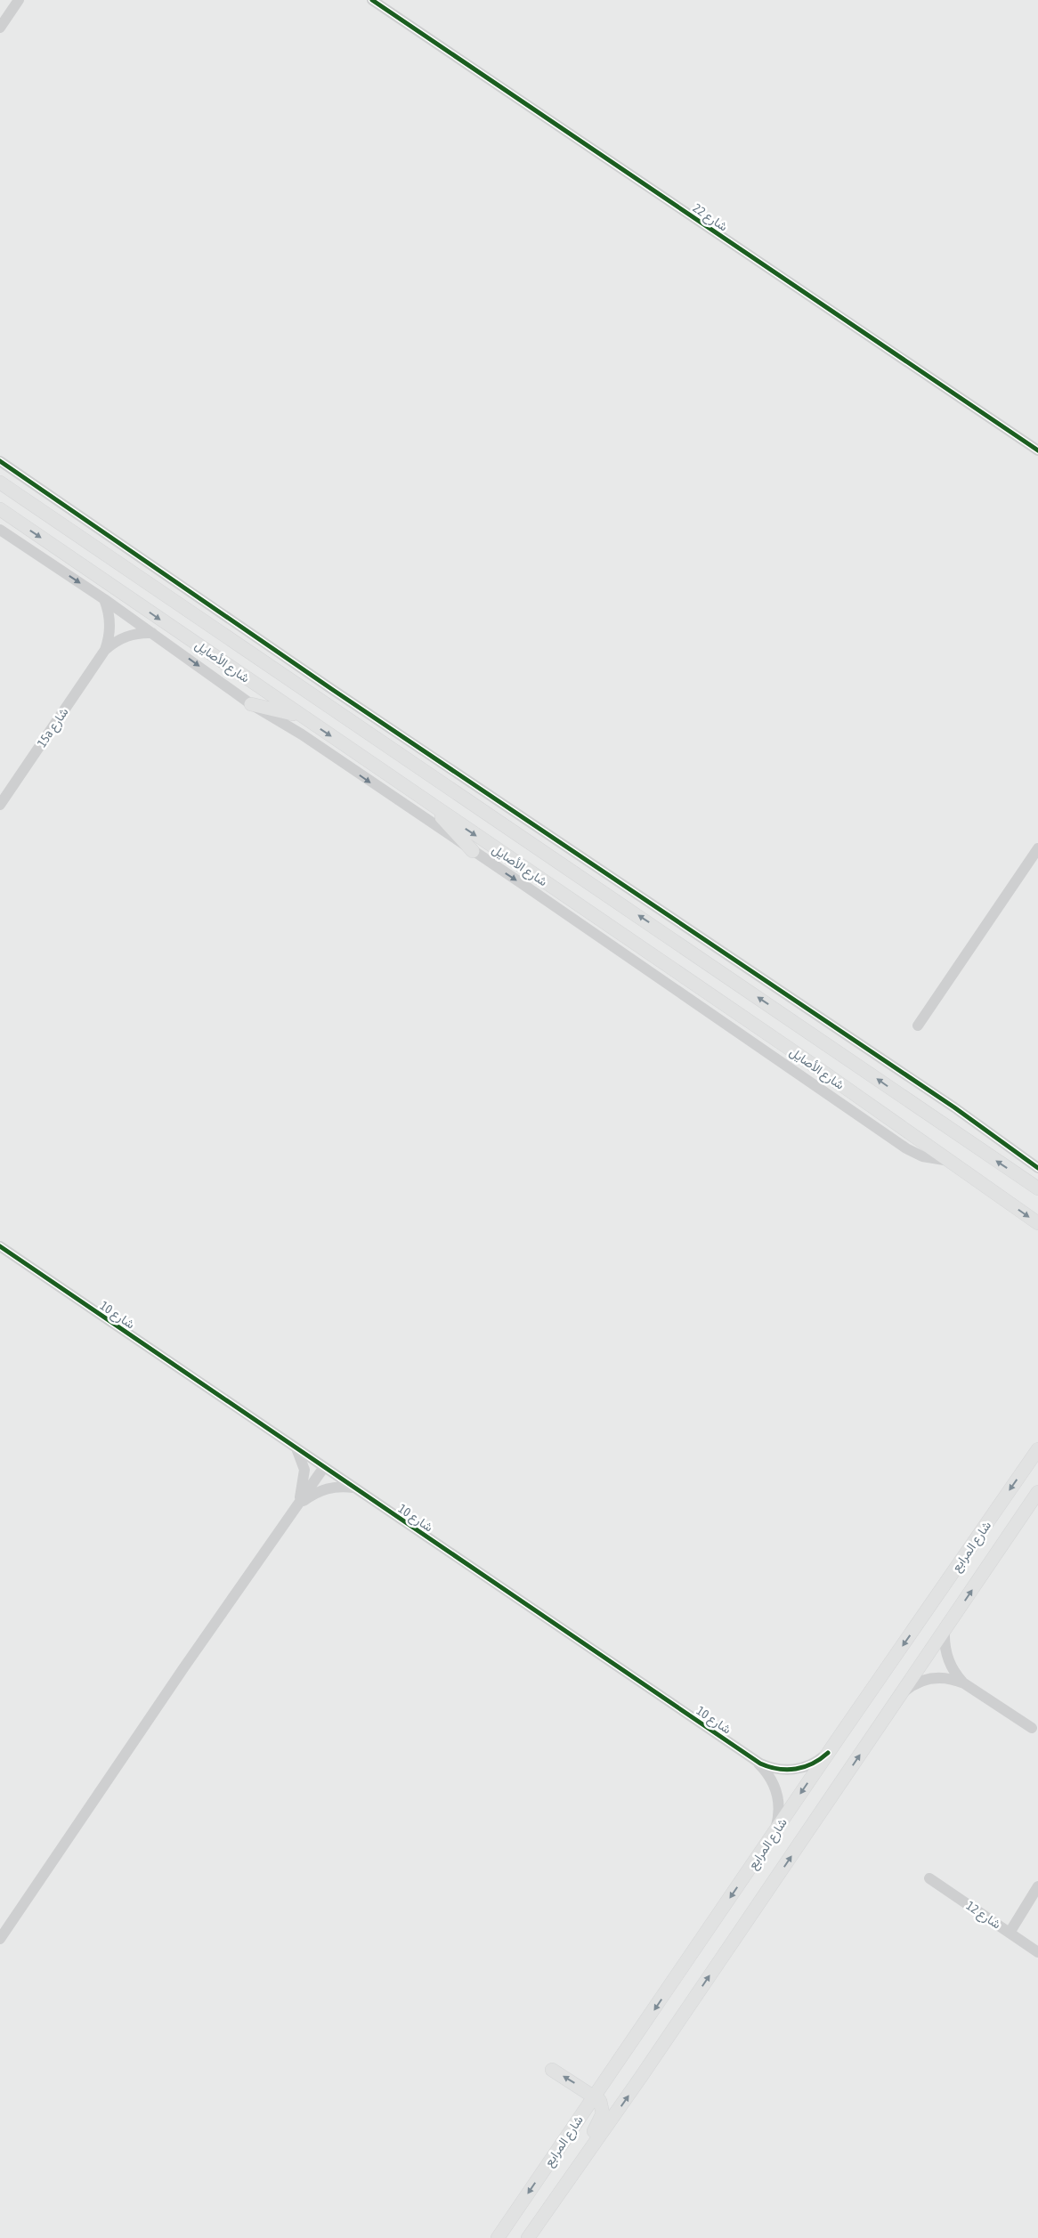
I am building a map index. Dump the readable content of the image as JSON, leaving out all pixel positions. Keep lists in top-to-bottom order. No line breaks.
{"streets":{"main road":["شارع الأصايل","شارع المرابع"],"street":["شارع 22","15a شارع","شارع 10","شارع 12"]},"crossings":[["شارع 10","شارع المرابع"]]}
